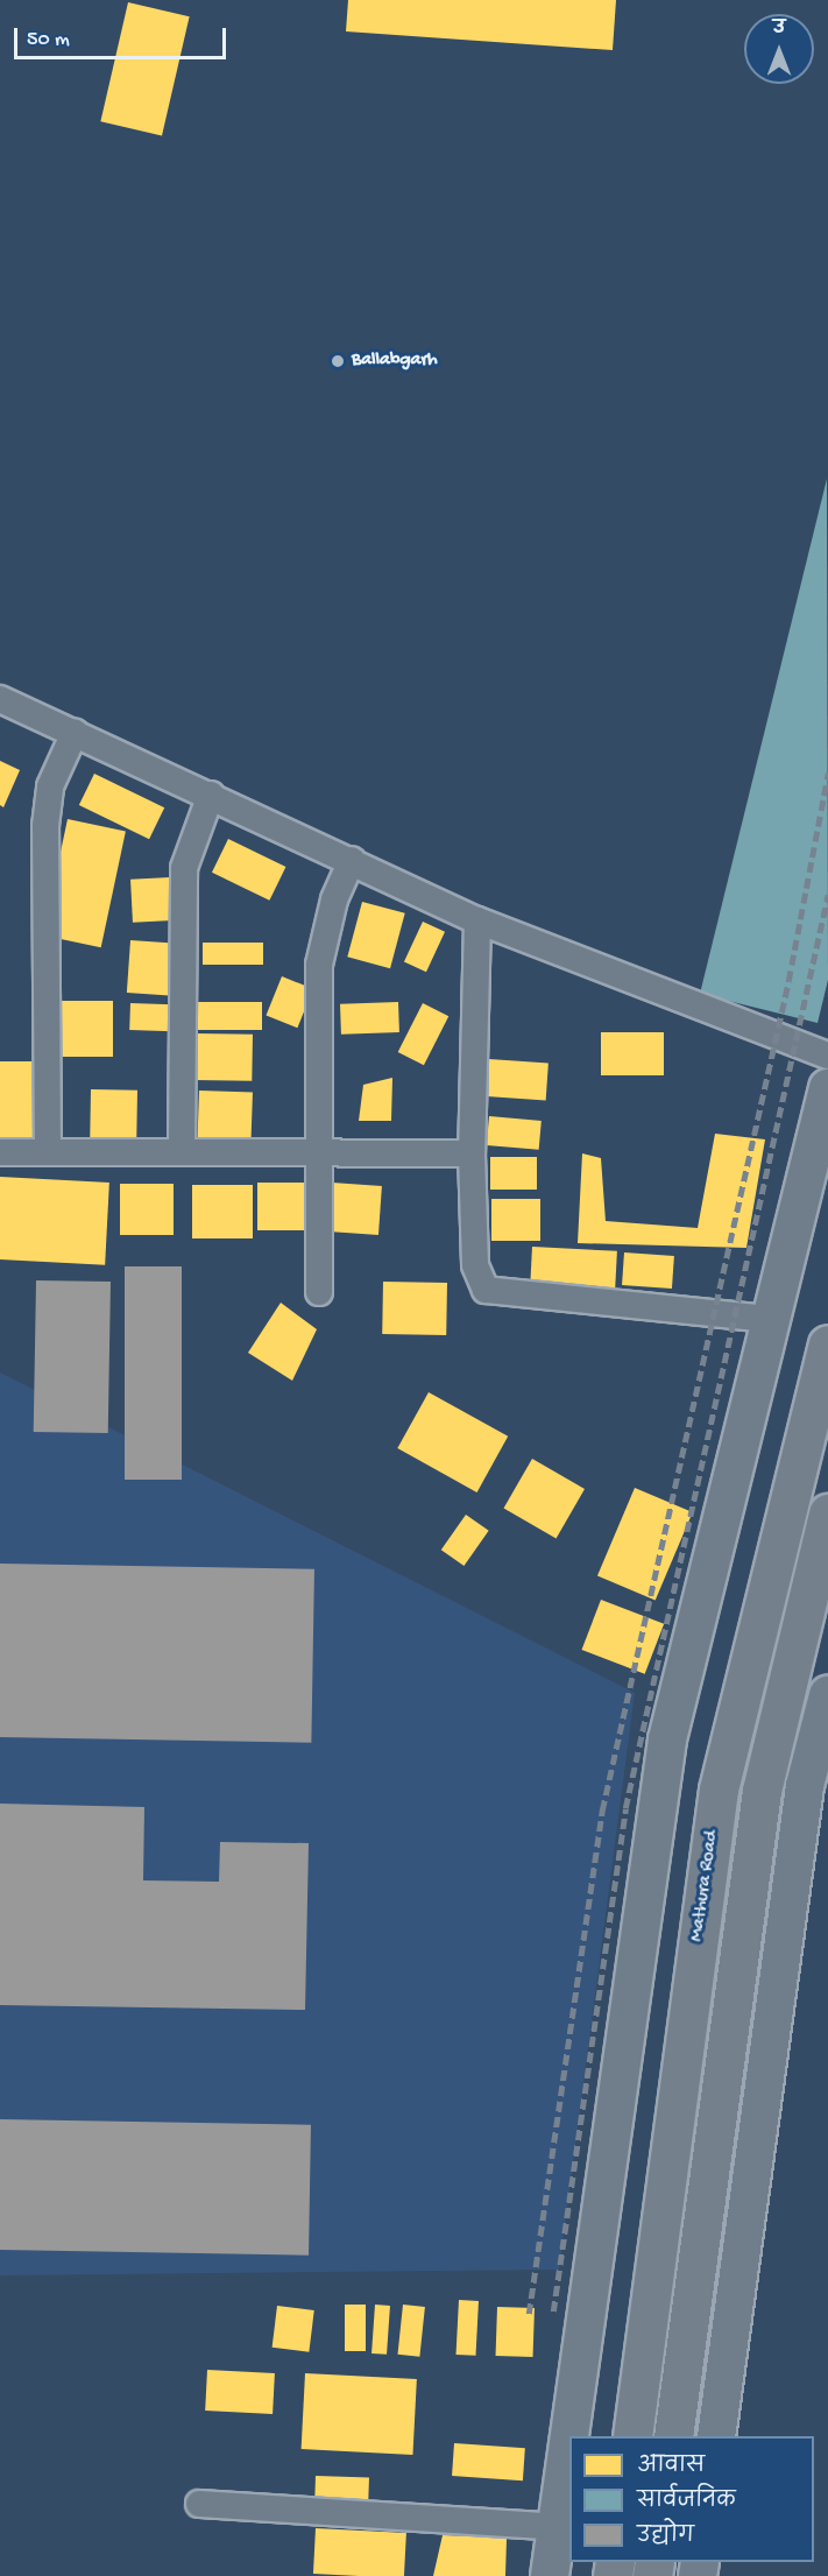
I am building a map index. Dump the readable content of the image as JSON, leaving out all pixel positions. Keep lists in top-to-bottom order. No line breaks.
{"streets":{"highway":["Mathura Road"]},"places":["Ballabgarh"],"legend":["आवास","सार्वजनिक","उद्योग"],"scale_bar":"50 m","north":"top"}
